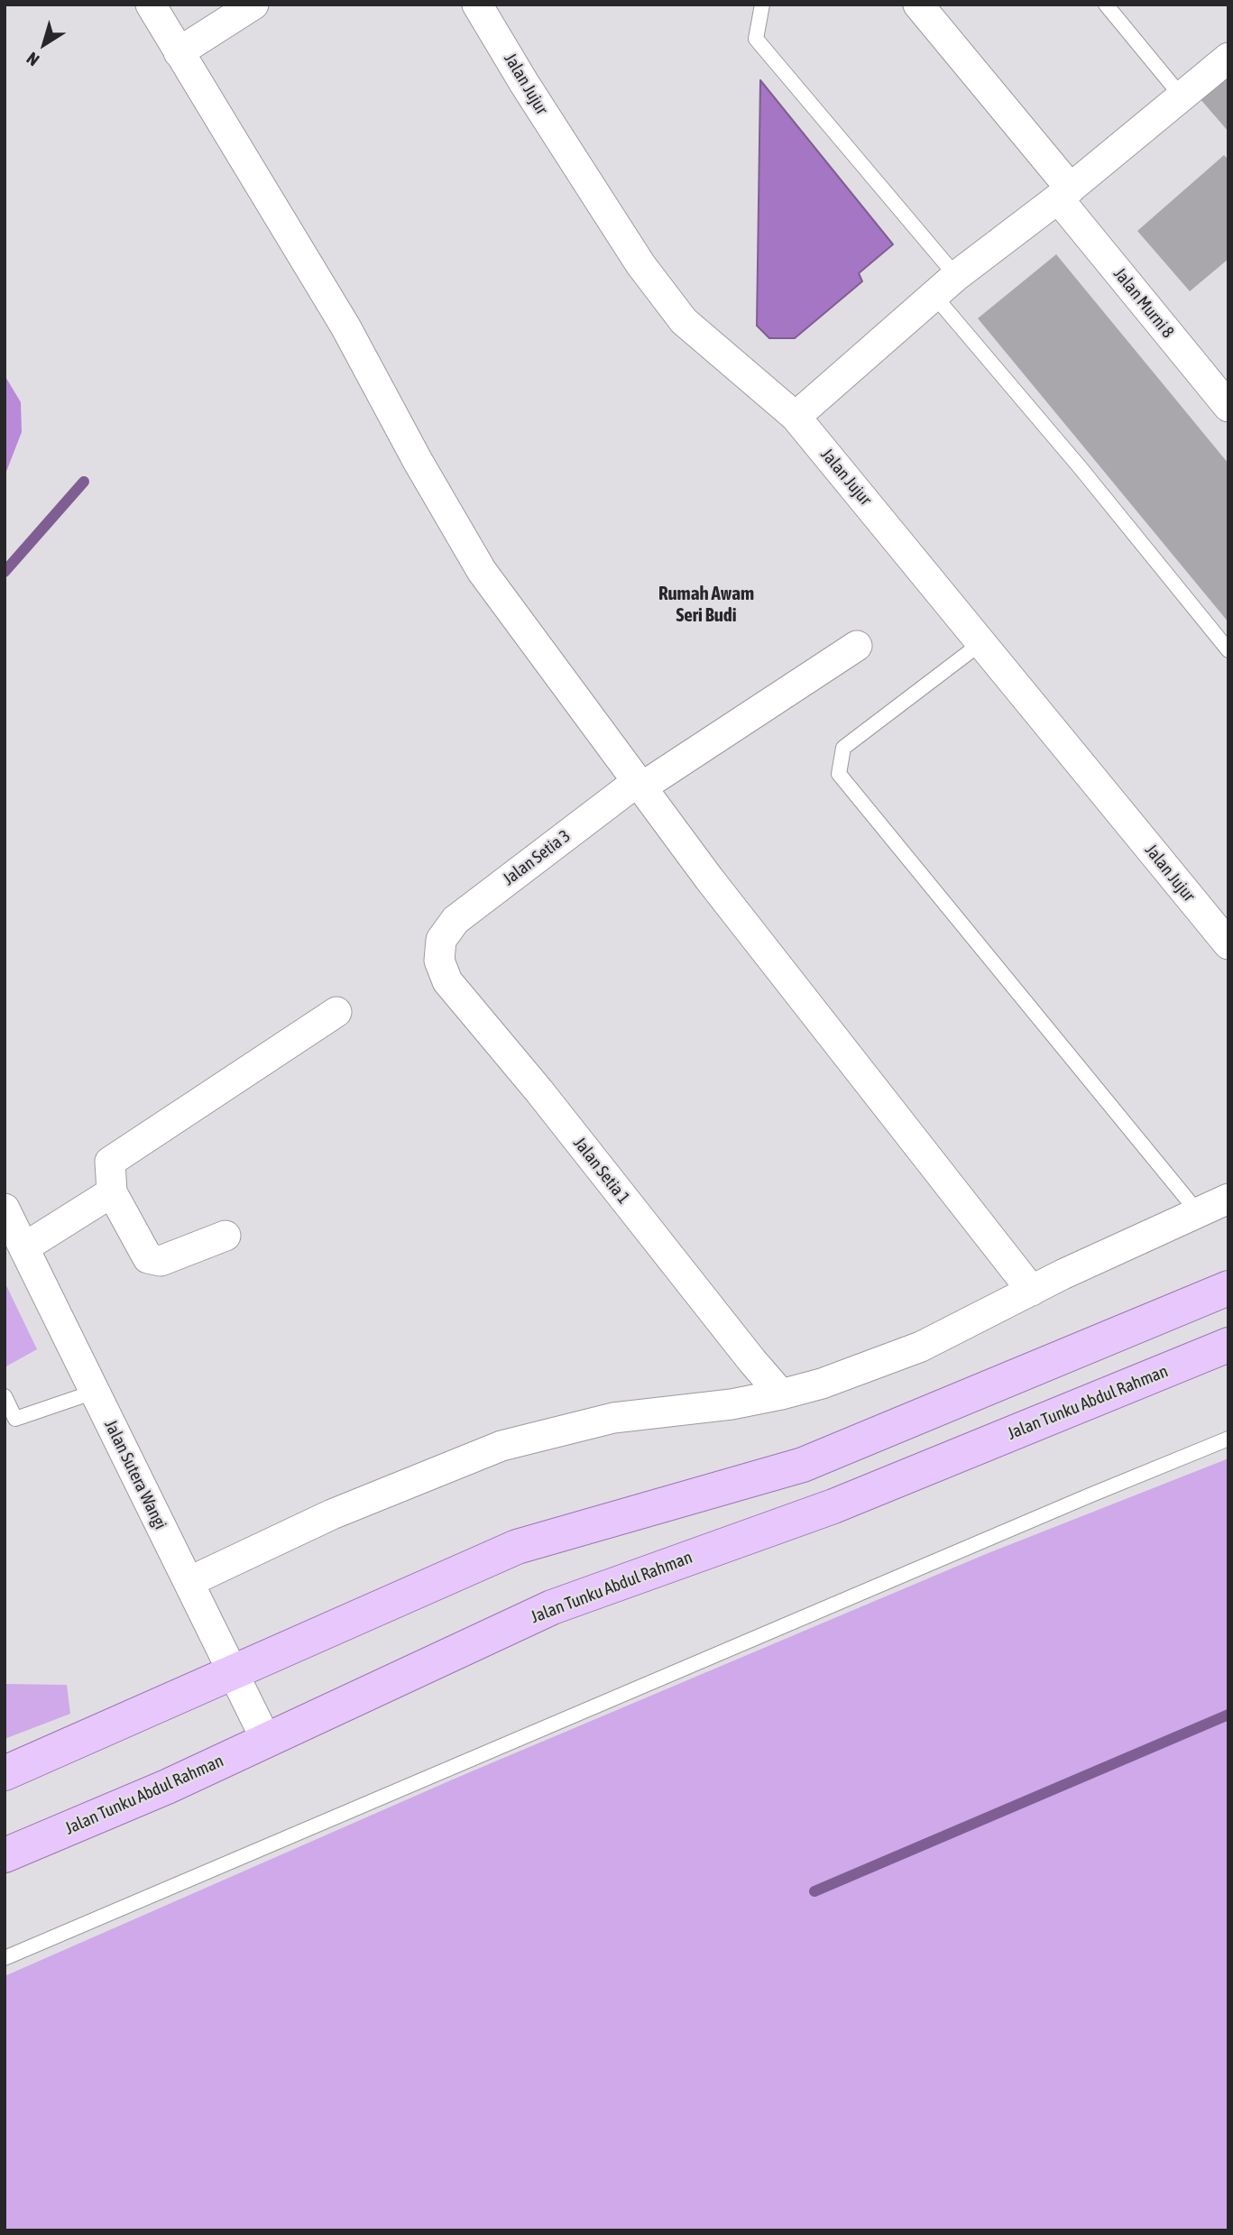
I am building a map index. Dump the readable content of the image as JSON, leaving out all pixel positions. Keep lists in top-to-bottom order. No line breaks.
{"streets":{"main road":["Jalan Tunku Abdul Rahman"],"street":["Jalan Jujur","Jalan Murni 8","Jalan Setia 3","Jalan Setia 1","Jalan Sutera Wangi"]},"crossings":[["Jalan Setia 3","Jalan Setia 1"],["Jalan Tunku Abdul Rahman","Jalan Sutera Wangi"]],"districts":["Rumah Awam Seri Budi"],"north":"bottom left"}
